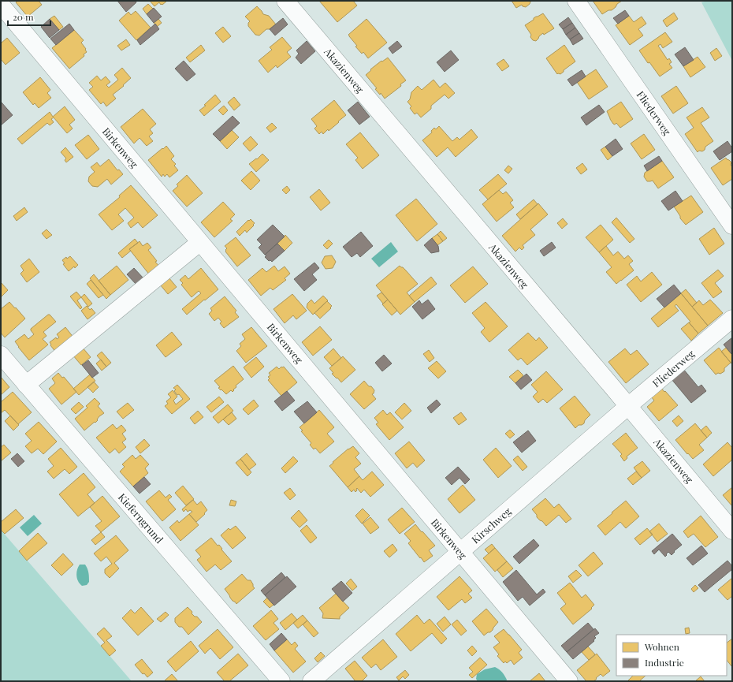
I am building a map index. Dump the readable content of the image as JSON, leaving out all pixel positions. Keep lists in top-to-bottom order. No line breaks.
{"streets":{"street":["Akazienweg","Fliederweg","Birkenweg","Kieferngrund","Kirschweg"]},"crossings":[["Akazienweg","Fliederweg"],["Akazienweg","Kirschweg"],["Fliederweg","Kirschweg"],["Birkenweg","Kirschweg"]],"legend":["Wohnen","Industrie"],"scale_bar":"20 m"}
